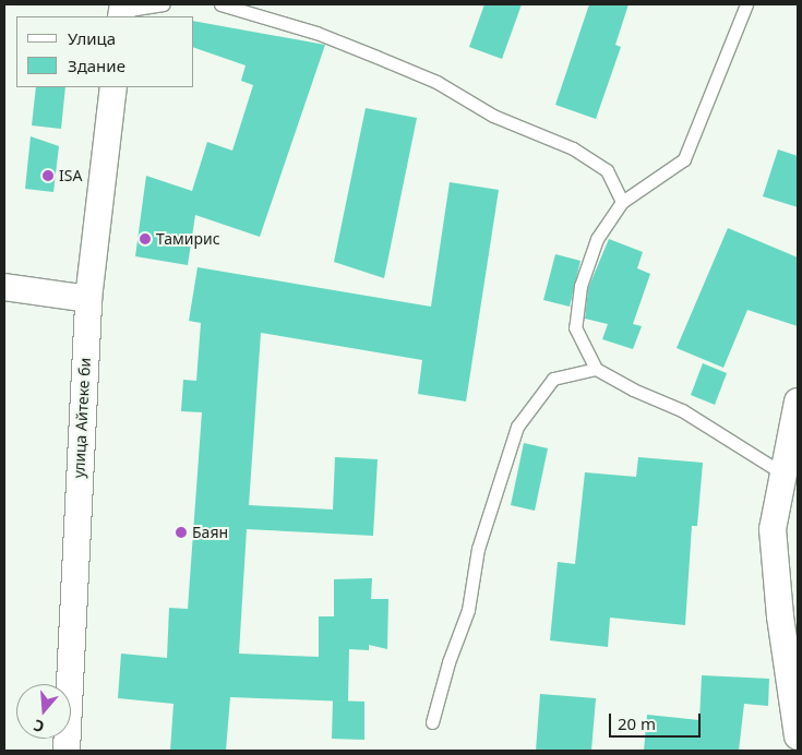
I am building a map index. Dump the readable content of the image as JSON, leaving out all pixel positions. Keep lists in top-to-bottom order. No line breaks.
{"streets":{"street":["улица Айтеке би"]},"places":["ISA","Тамирис","Баян"],"legend":["Улица","Здание"],"scale_bar":"20 m","north":"bottom"}
